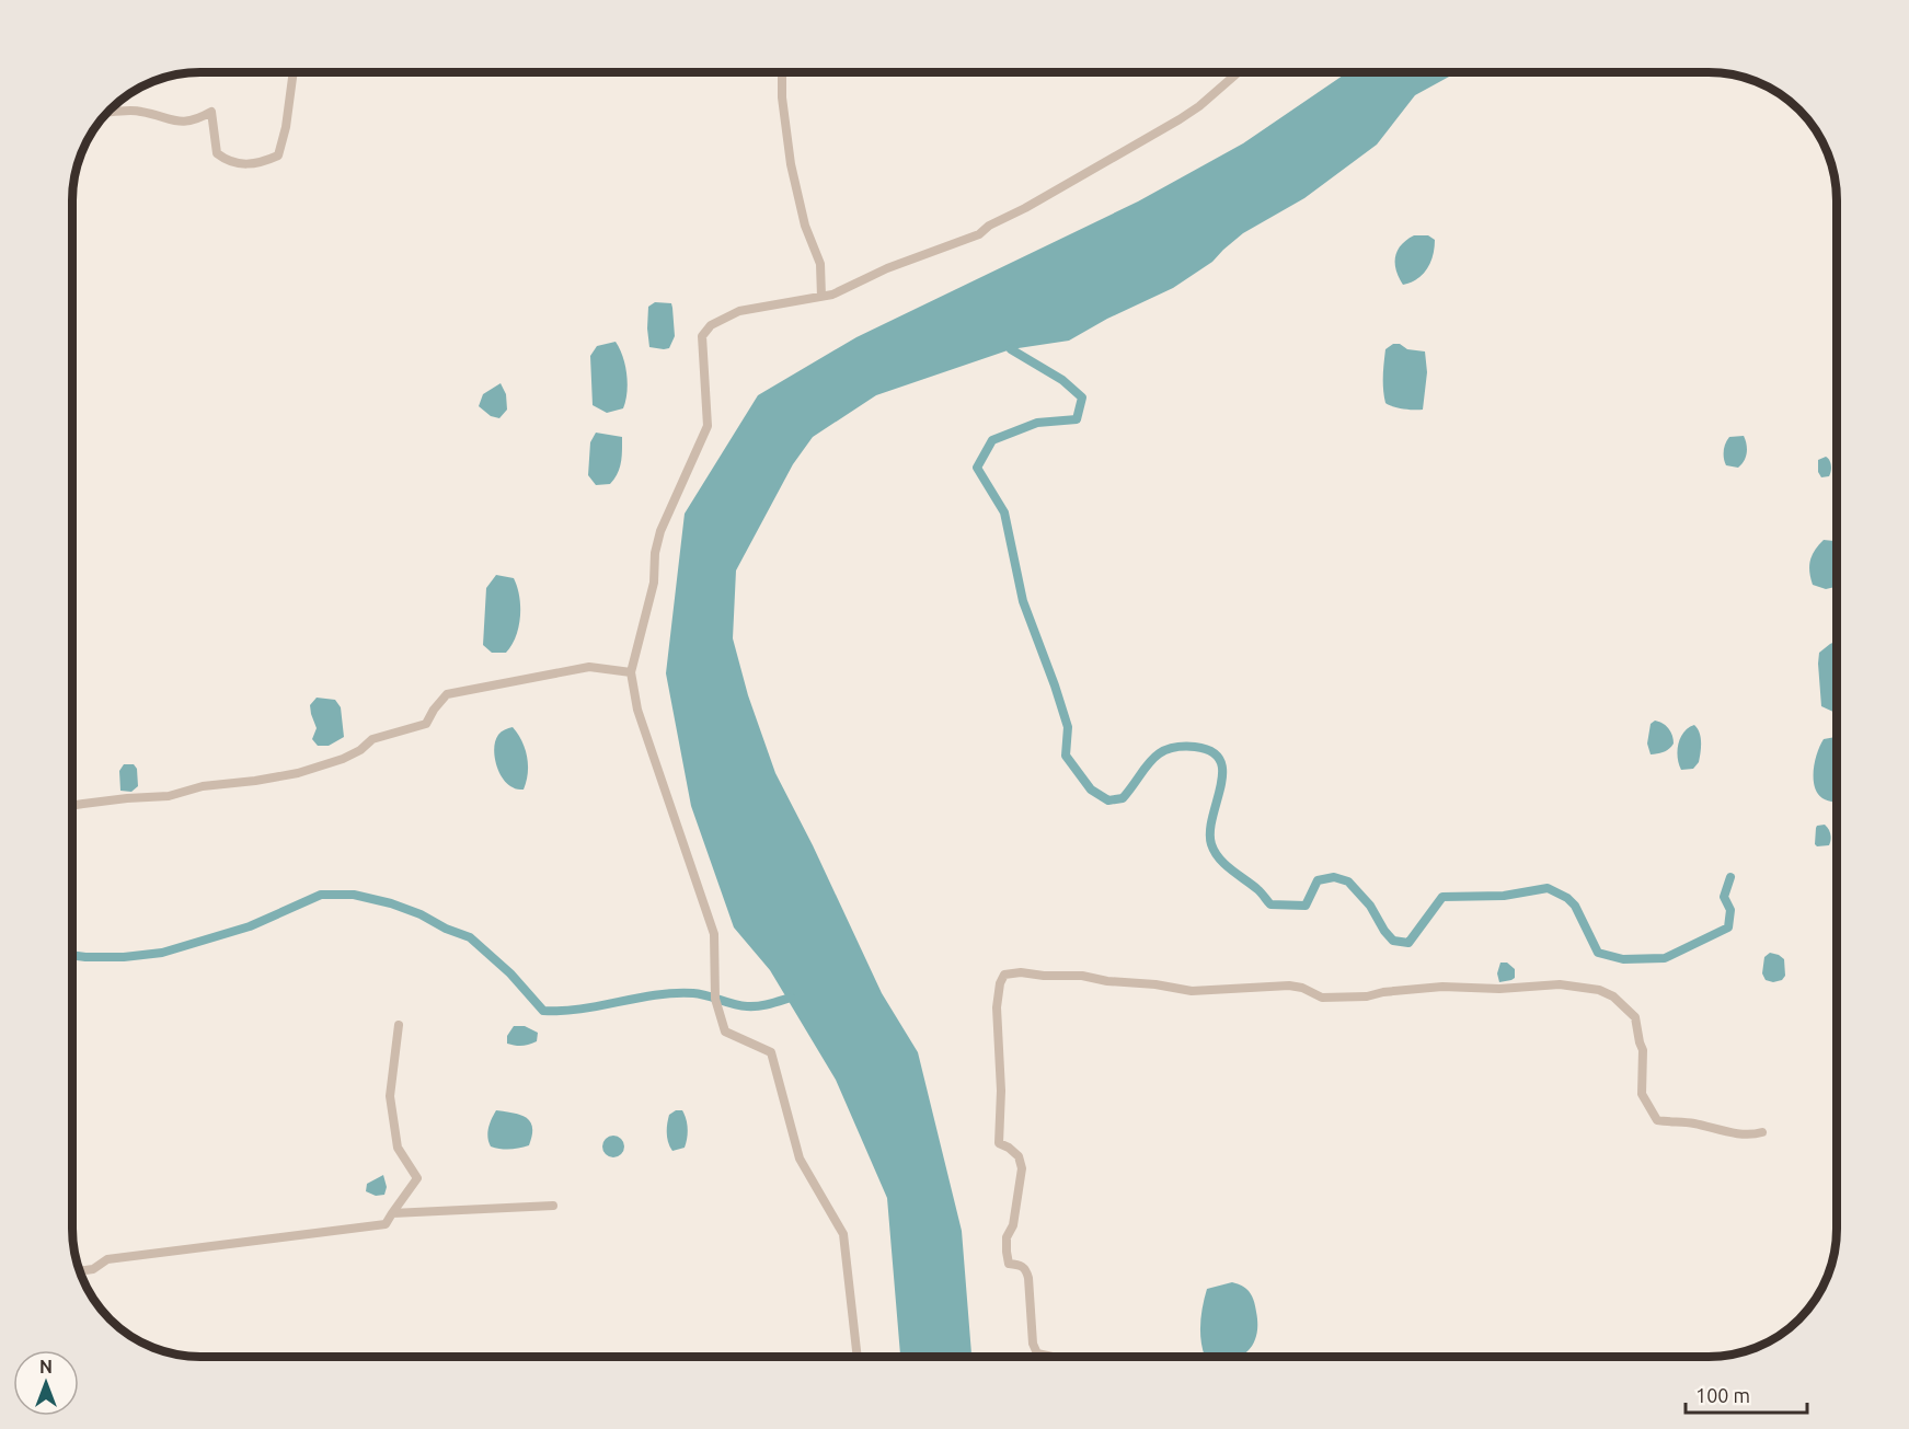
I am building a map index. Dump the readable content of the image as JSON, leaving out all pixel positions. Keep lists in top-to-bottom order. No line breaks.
{"scale_bar":"100 m","north":"top"}
